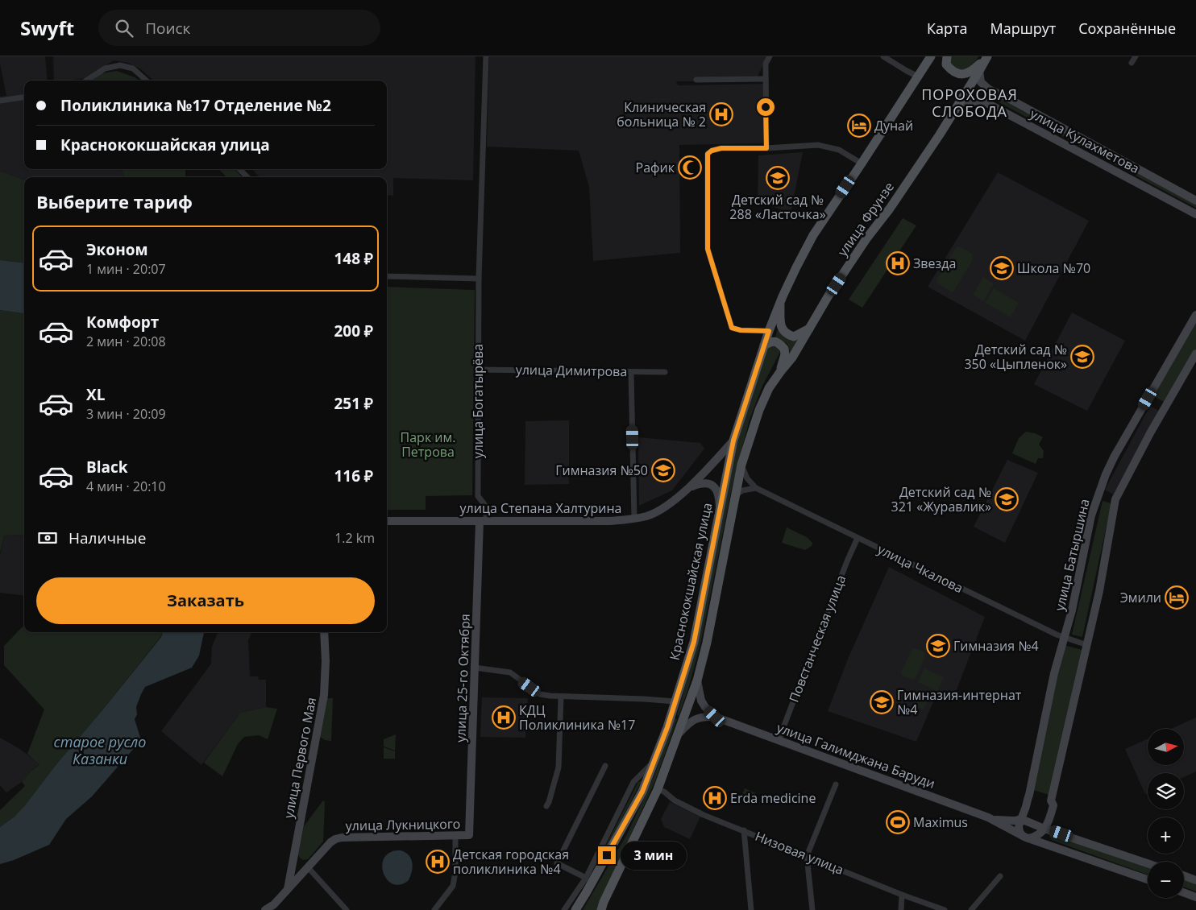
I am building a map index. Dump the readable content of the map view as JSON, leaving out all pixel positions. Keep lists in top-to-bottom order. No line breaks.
{"streets":{"main road":["улица Фрунзе","Краснококшайская улица"],"street":["улица Кулахметова","улица Димитрова","улица Богатырёва","улица Степана Халтурина","улица Батыршина","улица Чкалова","Повстанческая улица","улица 25-го Октября","улица Галимджана Баруди","улица Первого Мая","улица Лукницкого","Низовая улица"]},"crossings":[["улица Кулахметова","улица Фрунзе"],["улица Фрунзе","улица Чкалова"],["улица Фрунзе","Краснококшайская улица"],["улица Димитрова","улица Богатырёва"],["улица Богатырёва","улица Степана Халтурина"],["улица Богатырёва","улица 25-го Октября"],["улица Степана Халтурина","Краснококшайская улица"],["улица Степана Халтурина","улица 25-го Октября"],["улица Батыршина","улица Чкалова"],["улица Чкалова","Краснококшайская улица"],["улица Чкалова","Повстанческая улица"],["Краснококшайская улица","улица Галимджана Баруди"],["Краснококшайская улица","Низовая улица"],["Повстанческая улица","улица Галимджана Баруди"],["улица 25-го Октября","улица Лукницкого"],["улица Первого Мая","улица Лукницкого"]],"districts":["ПОРОХОВАЯ СЛОБОДА"],"water":["старое русло Казанки"],"parks":["Парк им. Петрова"],"places":{"hospital":["Клиническая больница № 2","Звезда","КДЦ Поликлиника №17","Erda medicine","Детская городская поликлиника №4"],"hotel":["Дунай","Эмили"],"mosque":["Рафик"],"school or university":["Детский сад № 288 «Ласточка»","Школа №70","Детский сад № 350 «Цыпленок»","Гимназия №50","Детский сад № 321 «Журавлик»","Гимназия №4","Гимназия-интернат №4"],"sports":["Maximus"]},"north":"right","page":{"header":"Swyft","search":"Поиск","nav":["Карта","Маршрут","Сохранённые"],"banner":["Поликлиника №17 Отделение №2","Краснококшайская улица"],"heading":"Выберите тариф","list":[{"name":"Эконом","note":"1 мин · 20:07","value":"148 ₽"},{"name":"Комфорт","note":"2 мин · 20:08","value":"200 ₽"},{"name":"XL","note":"3 мин · 20:09","value":"251 ₽"},{"name":"Black","note":"4 мин · 20:10","value":"116 ₽"}],"pay":["Наличные","1.2 km"],"buttons":"Заказать","map_buttons":["+","−"],"bubble":"3 мин"}}
